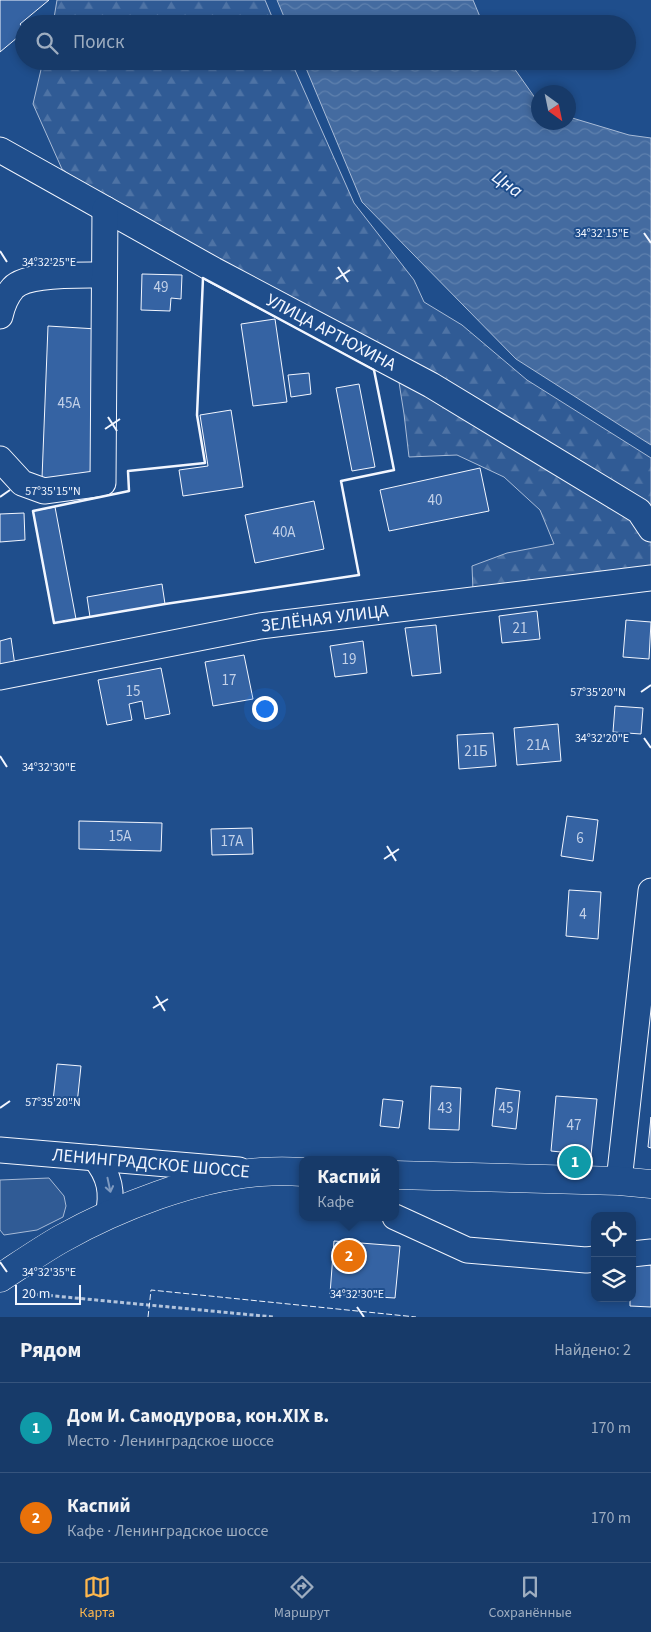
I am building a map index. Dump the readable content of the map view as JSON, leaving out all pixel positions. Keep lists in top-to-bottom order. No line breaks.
{"streets":{"highway":["ЛЕНИНГРАДСКОЕ ШОССЕ"],"street":["УЛИЦА АРТЮХИНА","ЗЕЛЁНАЯ УЛИЦА"]},"water":["Цна"],"house_numbers":["49","45А","40","40А","21","19","17","15","21А","21Б","15А","6","17А","4","43","45","47"],"scale_bar":"20 m","north":"bottom right","page":{"search":"Поиск","pins":["1","2"],"popup":["Каспий","Кафе"],"scale":"20 m","heading":["Рядом","Найдено: 2"],"list":[{"mark":"1","name":"Дом И. Самодурова, кон.XIX в.","note":"Место · Ленинградское шоссе","value":"170 m"},{"mark":"2","name":"Каспий","note":"Кафе · Ленинградское шоссе","value":"170 m"}],"nav":["Карта","Маршрут","Сохранённые"]},"coordinates":["34°32'15\"E","34°32'25\"E","57°35'15\"N","57°35'20\"N","34°32'20\"E","34°32'30\"E","34°32'35\"E"]}
